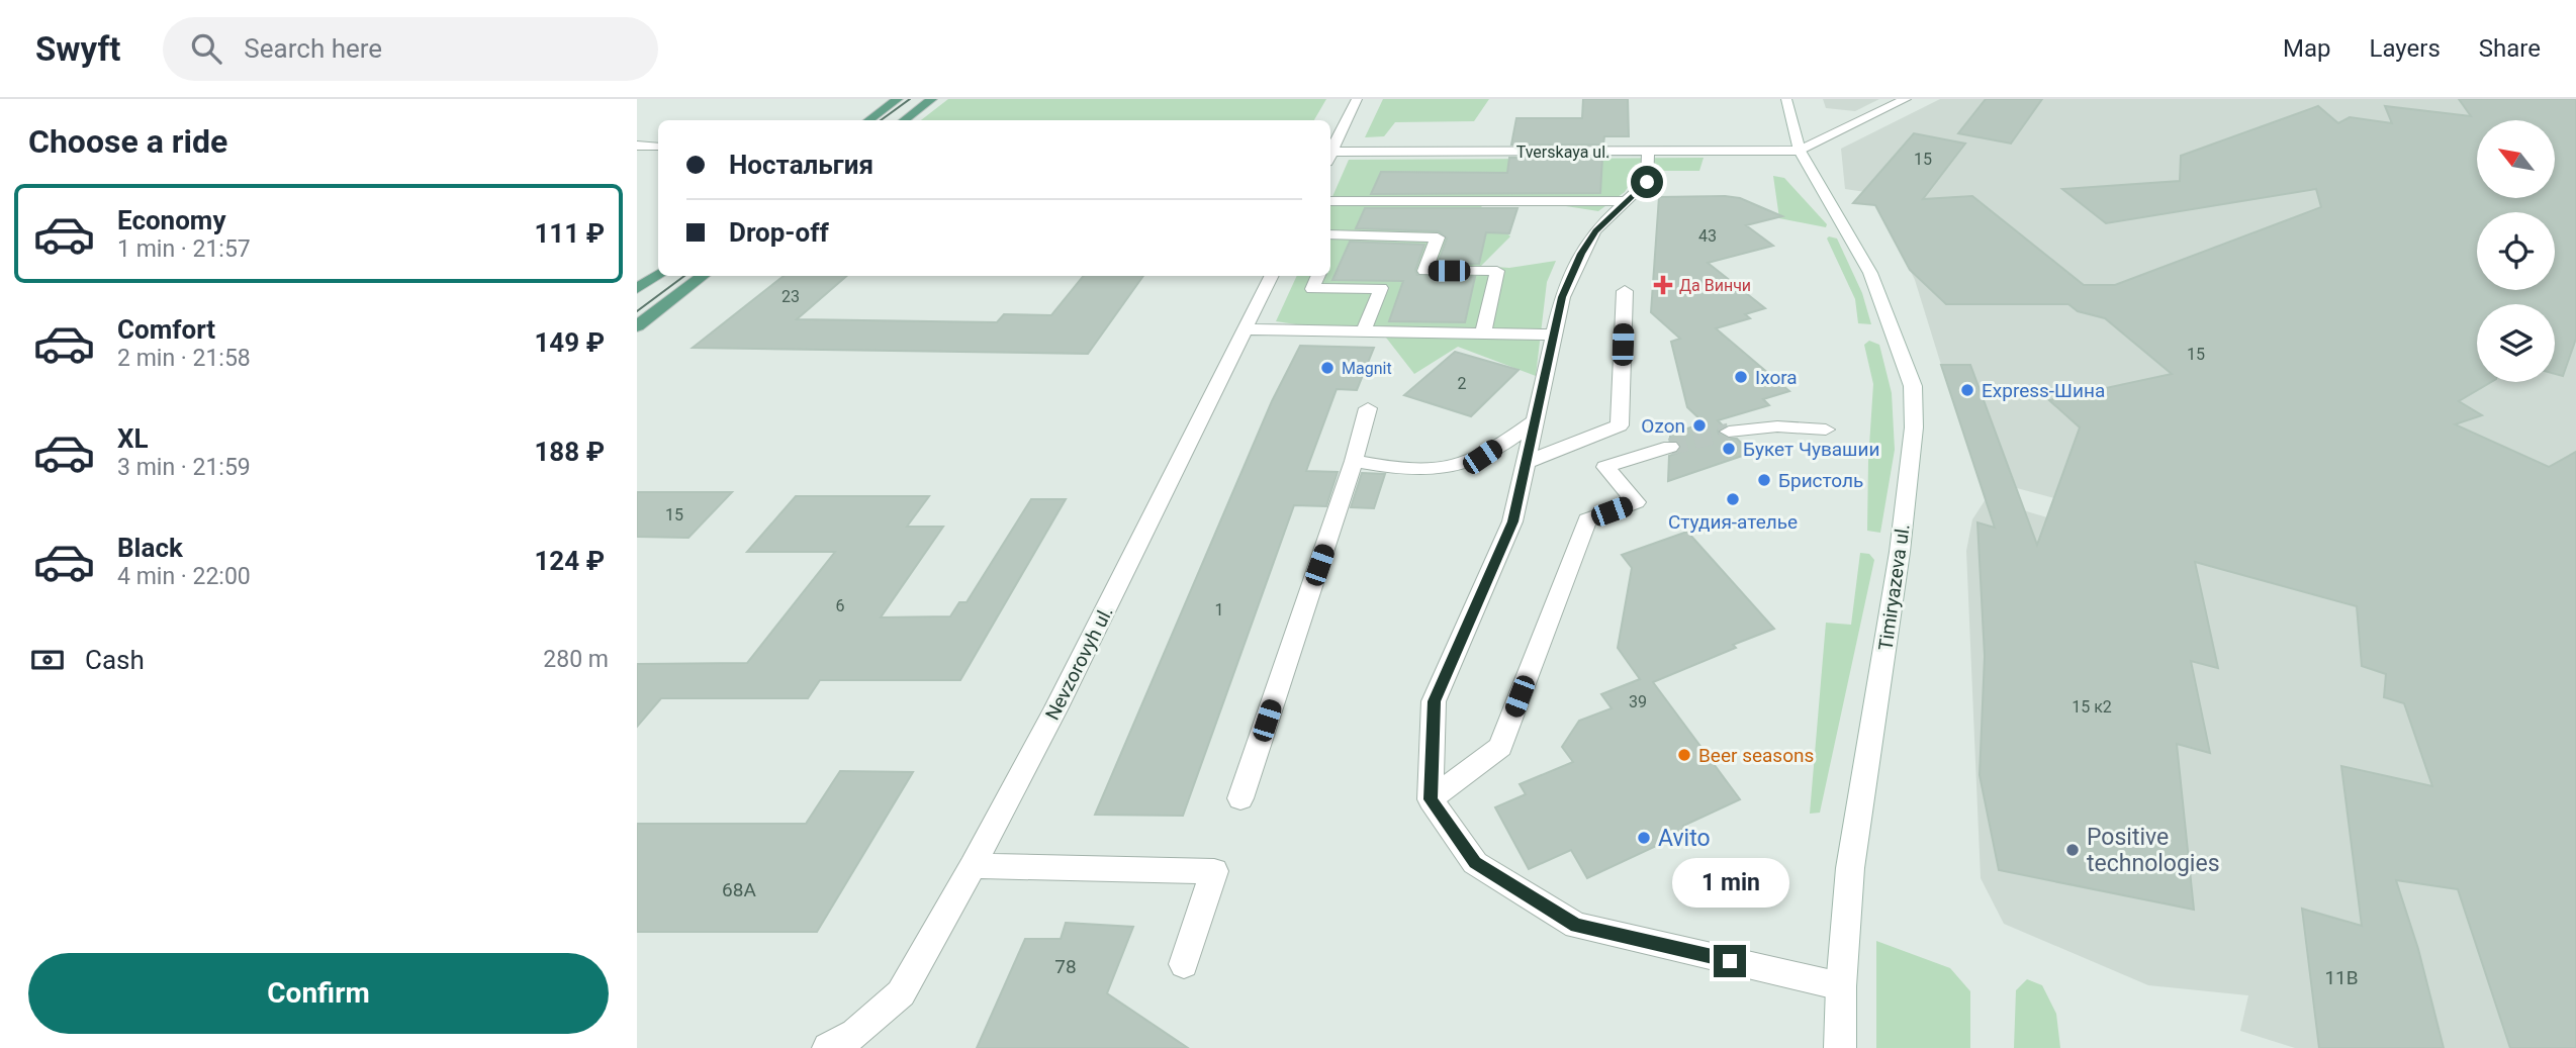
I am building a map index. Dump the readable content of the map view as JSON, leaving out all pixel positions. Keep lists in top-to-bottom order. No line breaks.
{"streets":{"street":["Tverskaya ul.","Timiryazeva ul.","Nevzorovyh ul."]},"crossings":[["Tverskaya ul.","Timiryazeva ul."]],"places":{"health":["Да Винчи"],"other":["Magnit","Ixora","Express-Шина","Ozon","Букет Чувашии","Бристоль","Студия-ателье","Beer seasons","Avito","Positive technologies"]},"house_numbers":["15","43","23","15","2","15","6","1","39","15 к2","68А","78","11В"],"north":"top left","page":{"header":"Swyft","search":"Search here","nav":["Map","Layers","Share"],"heading":"Choose a ride","banner":["Ностальгия","Drop-off"],"list":[{"name":"Economy","note":"1 min · 21:57","value":"111 ₽"},{"name":"Comfort","note":"2 min · 21:58","value":"149 ₽"},{"name":"XL","note":"3 min · 21:59","value":"188 ₽"},{"name":"Black","note":"4 min · 22:00","value":"124 ₽"}],"pay":["Cash","280 m"],"bubble":"1 min","buttons":"Confirm"}}
